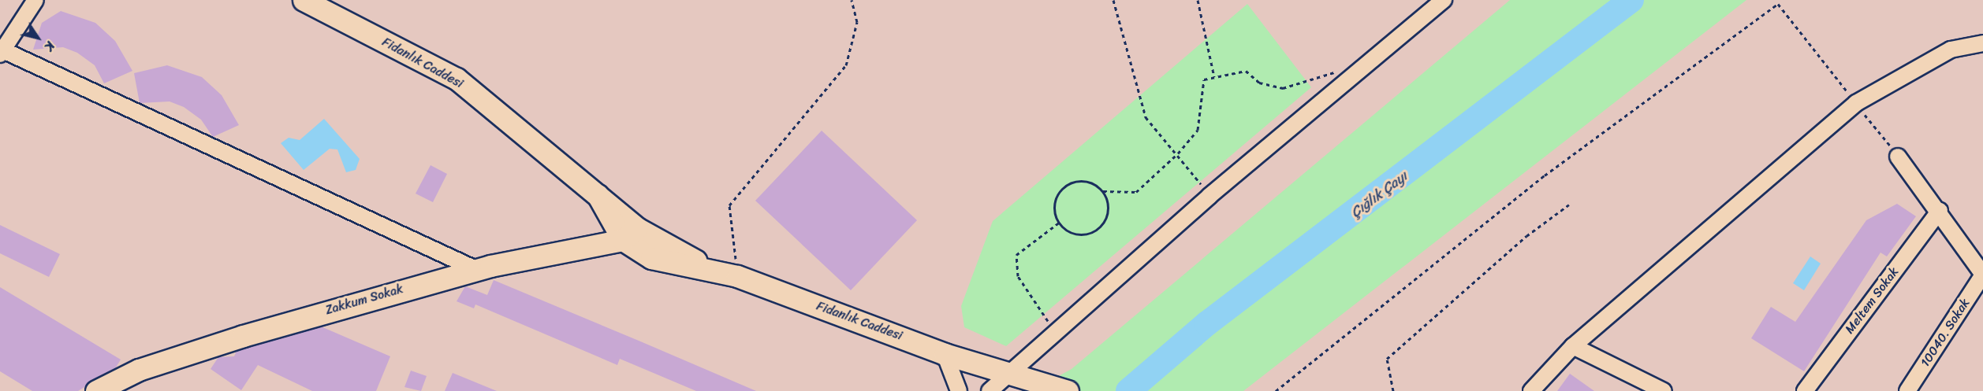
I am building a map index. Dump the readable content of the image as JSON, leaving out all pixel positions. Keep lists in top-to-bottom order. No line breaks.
{"streets":{"street":["Fidanlık Caddesi","Zakkum Sokak","Meltem Sokak","10040. Sokak"]},"crossings":[["Fidanlık Caddesi","Zakkum Sokak"]],"water":["Çığlık Çayı"],"north":"bottom right"}
